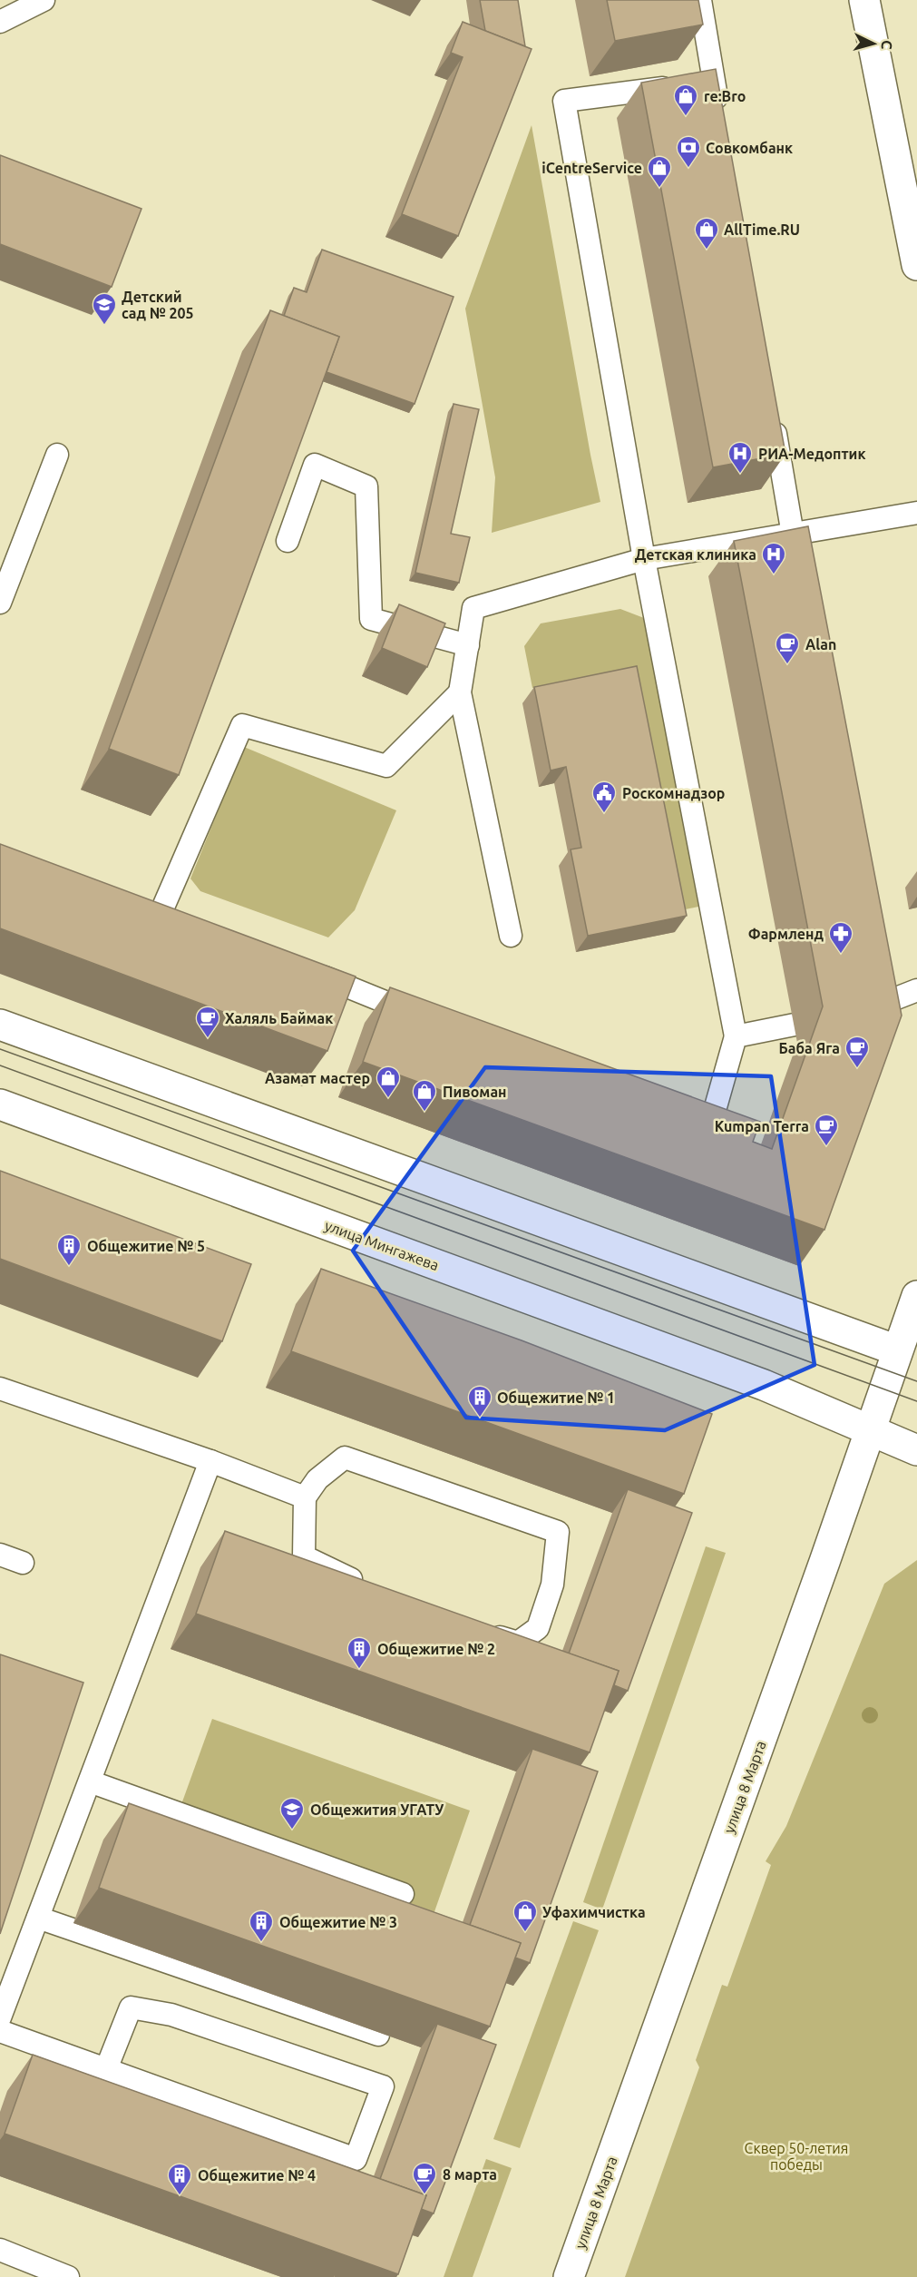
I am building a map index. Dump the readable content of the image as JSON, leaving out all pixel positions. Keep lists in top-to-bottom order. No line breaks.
{"streets":{"street":["улица Мингажева","улица 8 Марта"]},"crossings":[["улица Мингажева","улица 8 Марта"]],"parks":["Сквер 50-летия победы"],"places":{"shop":["re:Bro","iCentreService","AllTime.RU","Азамат мастер","Пивоман","Уфахимчистка"],"bank":["Совкомбанк"],"school or university":["Детский сад № 205","Общежития УГАТУ"],"hospital":["РИА-Медоптик","Детская клиника"],"cafe":["Alan","Халяль Баймак","Баба Яга","Kumpan Terra","8 марта"],"public building":["Роскомнадзор"],"pharmacy":["Фармленд"],"building":["Общежитие № 5","Общежитие № 1","Общежитие № 2","Общежитие № 3","Общежитие № 4"]},"north":"right"}
